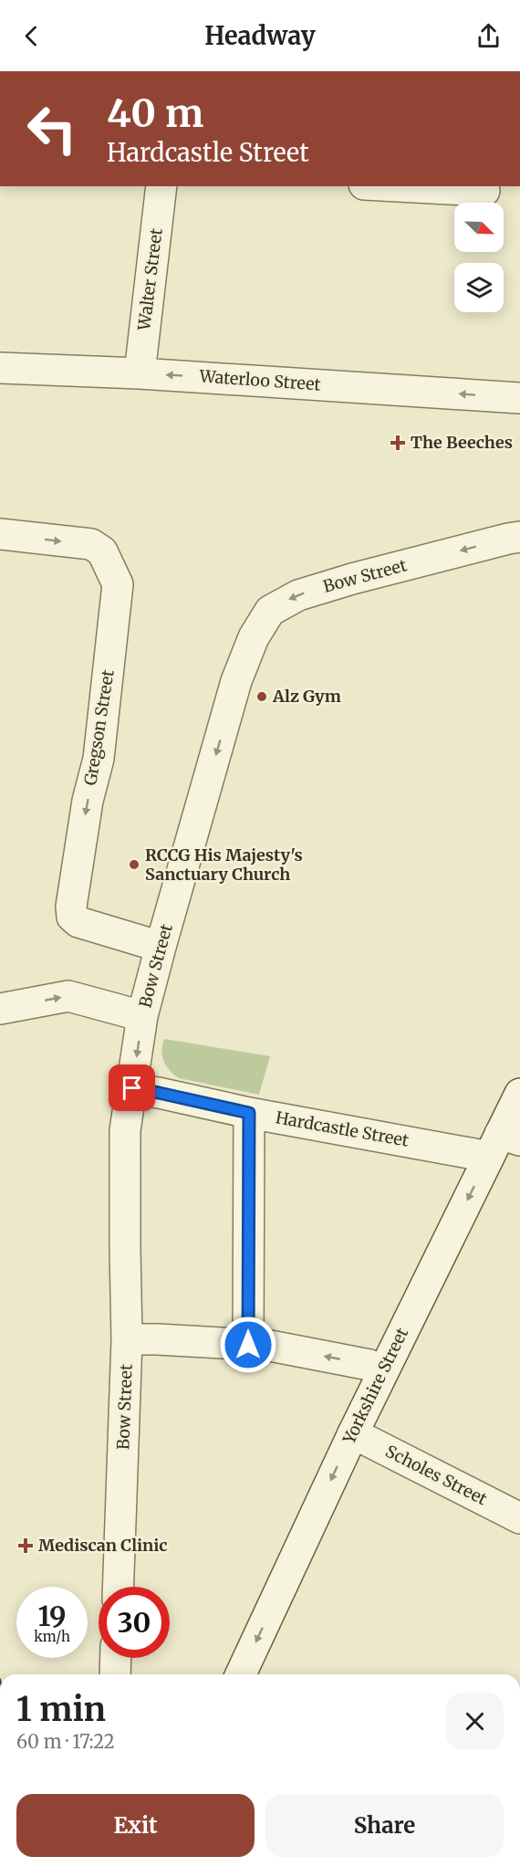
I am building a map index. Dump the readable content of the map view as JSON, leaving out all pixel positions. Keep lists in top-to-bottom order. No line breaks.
{"streets":{"street":["Walter Street","Waterloo Street","Bow Street","Gregson Street","Hardcastle Street","Yorkshire Street","Scholes Street"]},"crossings":[["Walter Street","Waterloo Street"],["Bow Street","Gregson Street"],["Bow Street","Hardcastle Street"],["Hardcastle Street","Yorkshire Street"],["Yorkshire Street","Scholes Street"]],"one_way":["Waterloo Street","Bow Street","Yorkshire Street"],"places":{"health":["The Beeches","Mediscan Clinic"],"other":["Alz Gym","RCCG His Majesty's Sanctuary Church"]},"north":"bottom right","page":{"header":"Headway","turn":["40 m","Hardcastle Street"],"speed":"19 km/h","limit":"30","heading":["1 min","60 m · 17:22"],"buttons":["Exit","Share"]}}
